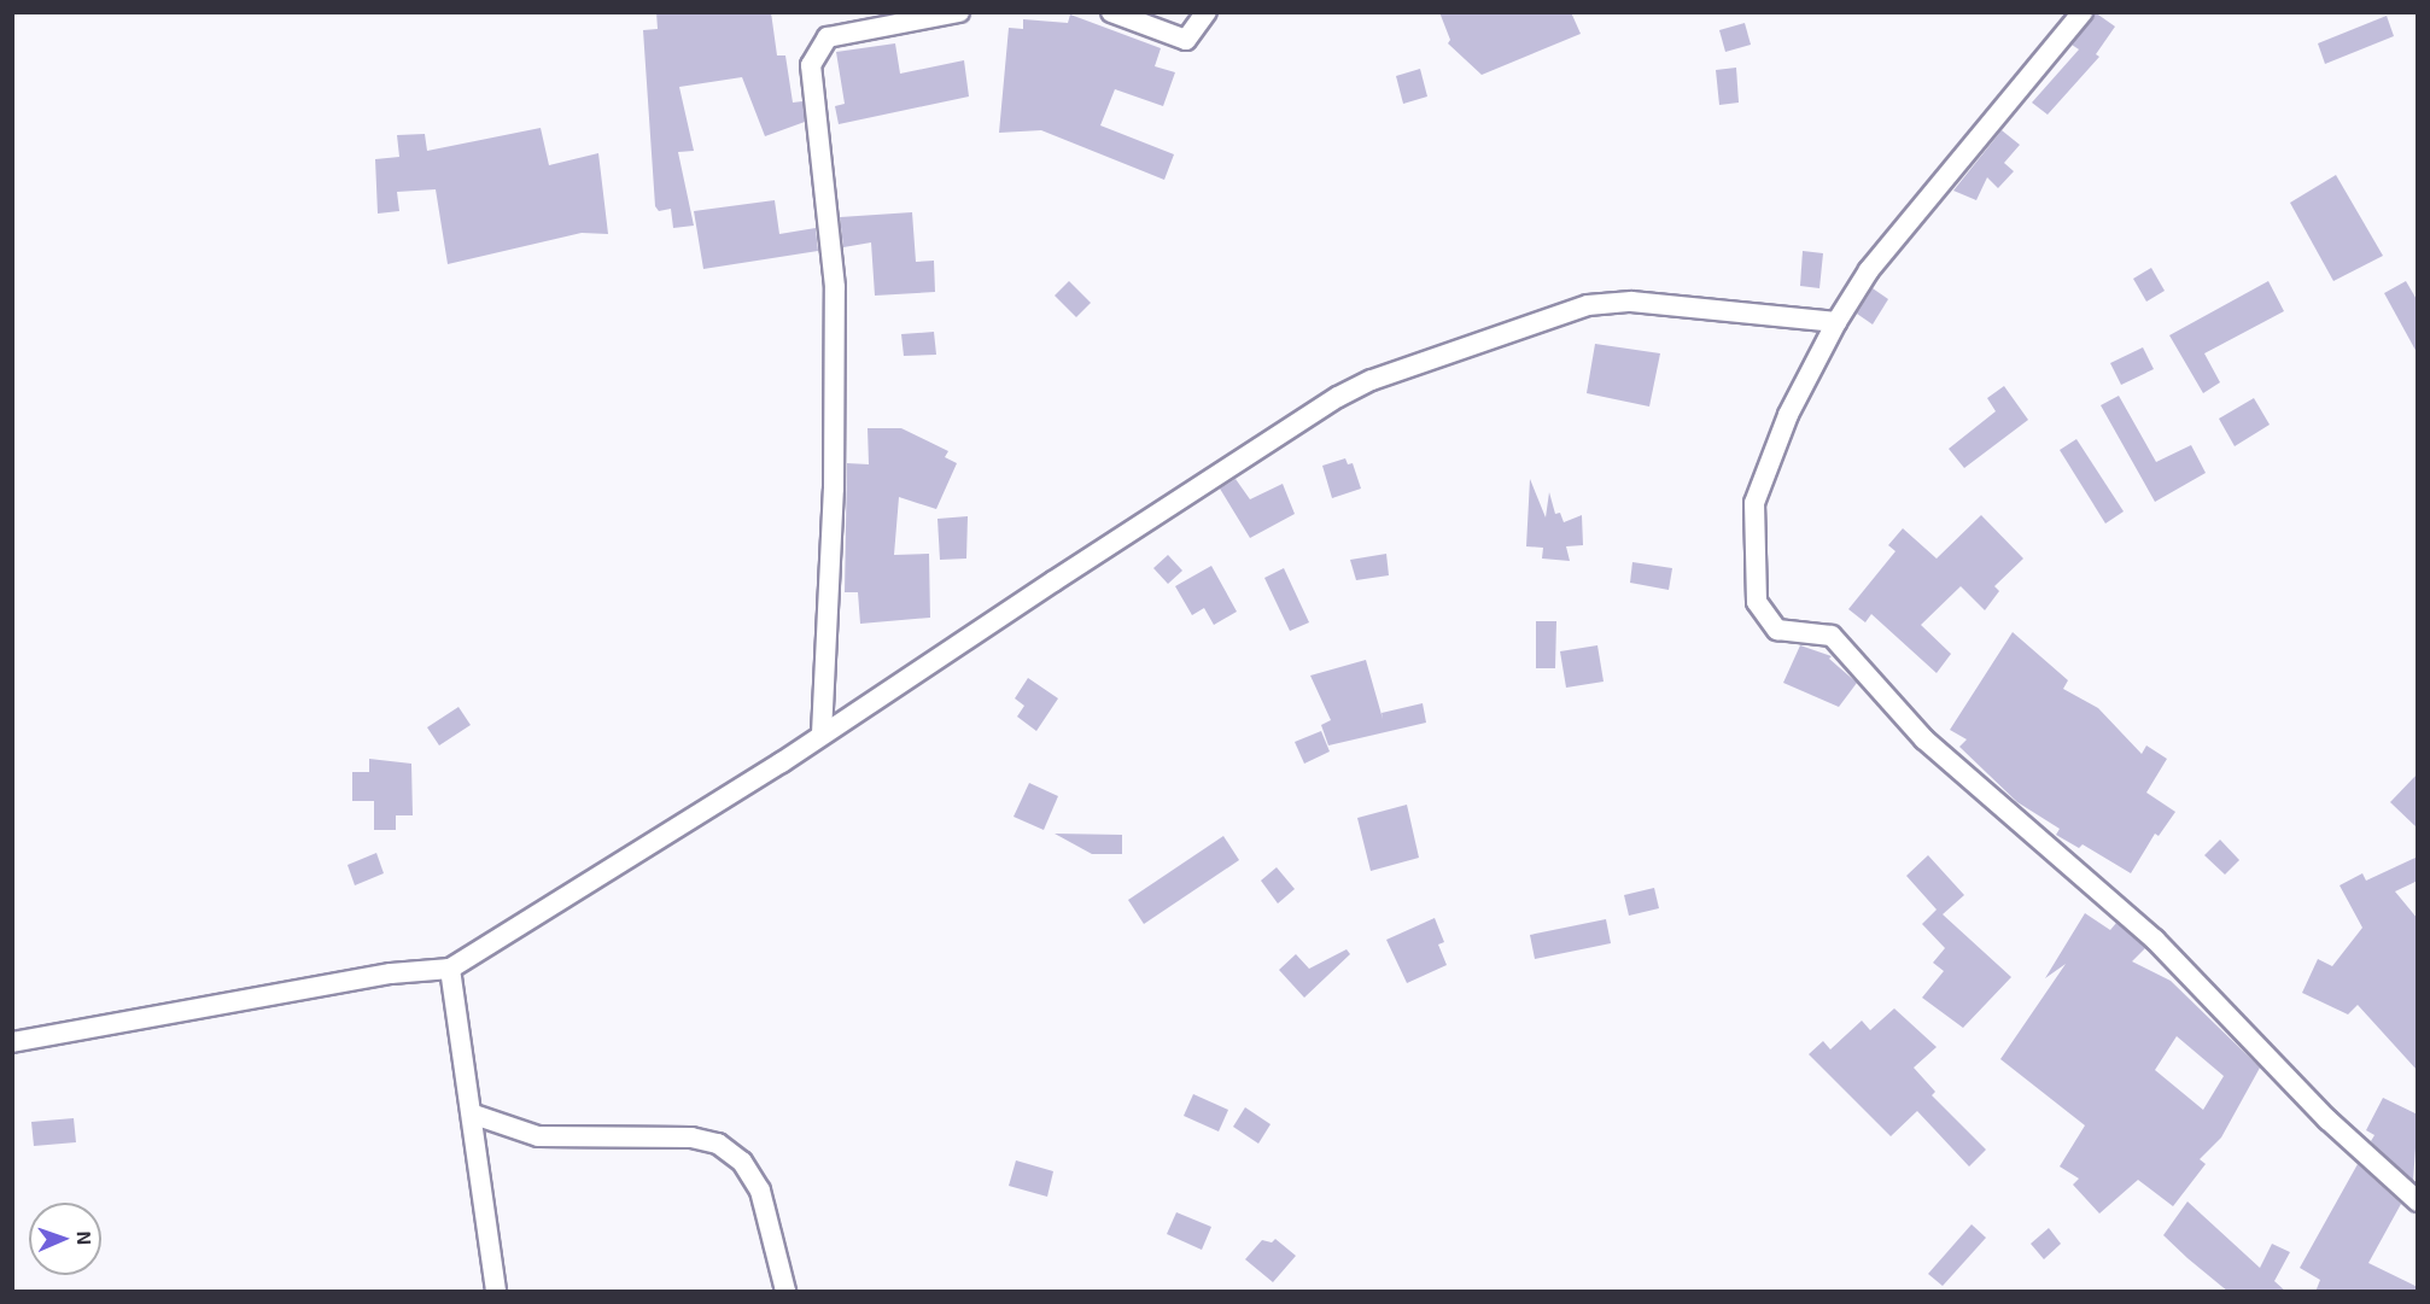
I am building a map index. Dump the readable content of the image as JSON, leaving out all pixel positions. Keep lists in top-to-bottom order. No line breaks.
{"north":"right"}
